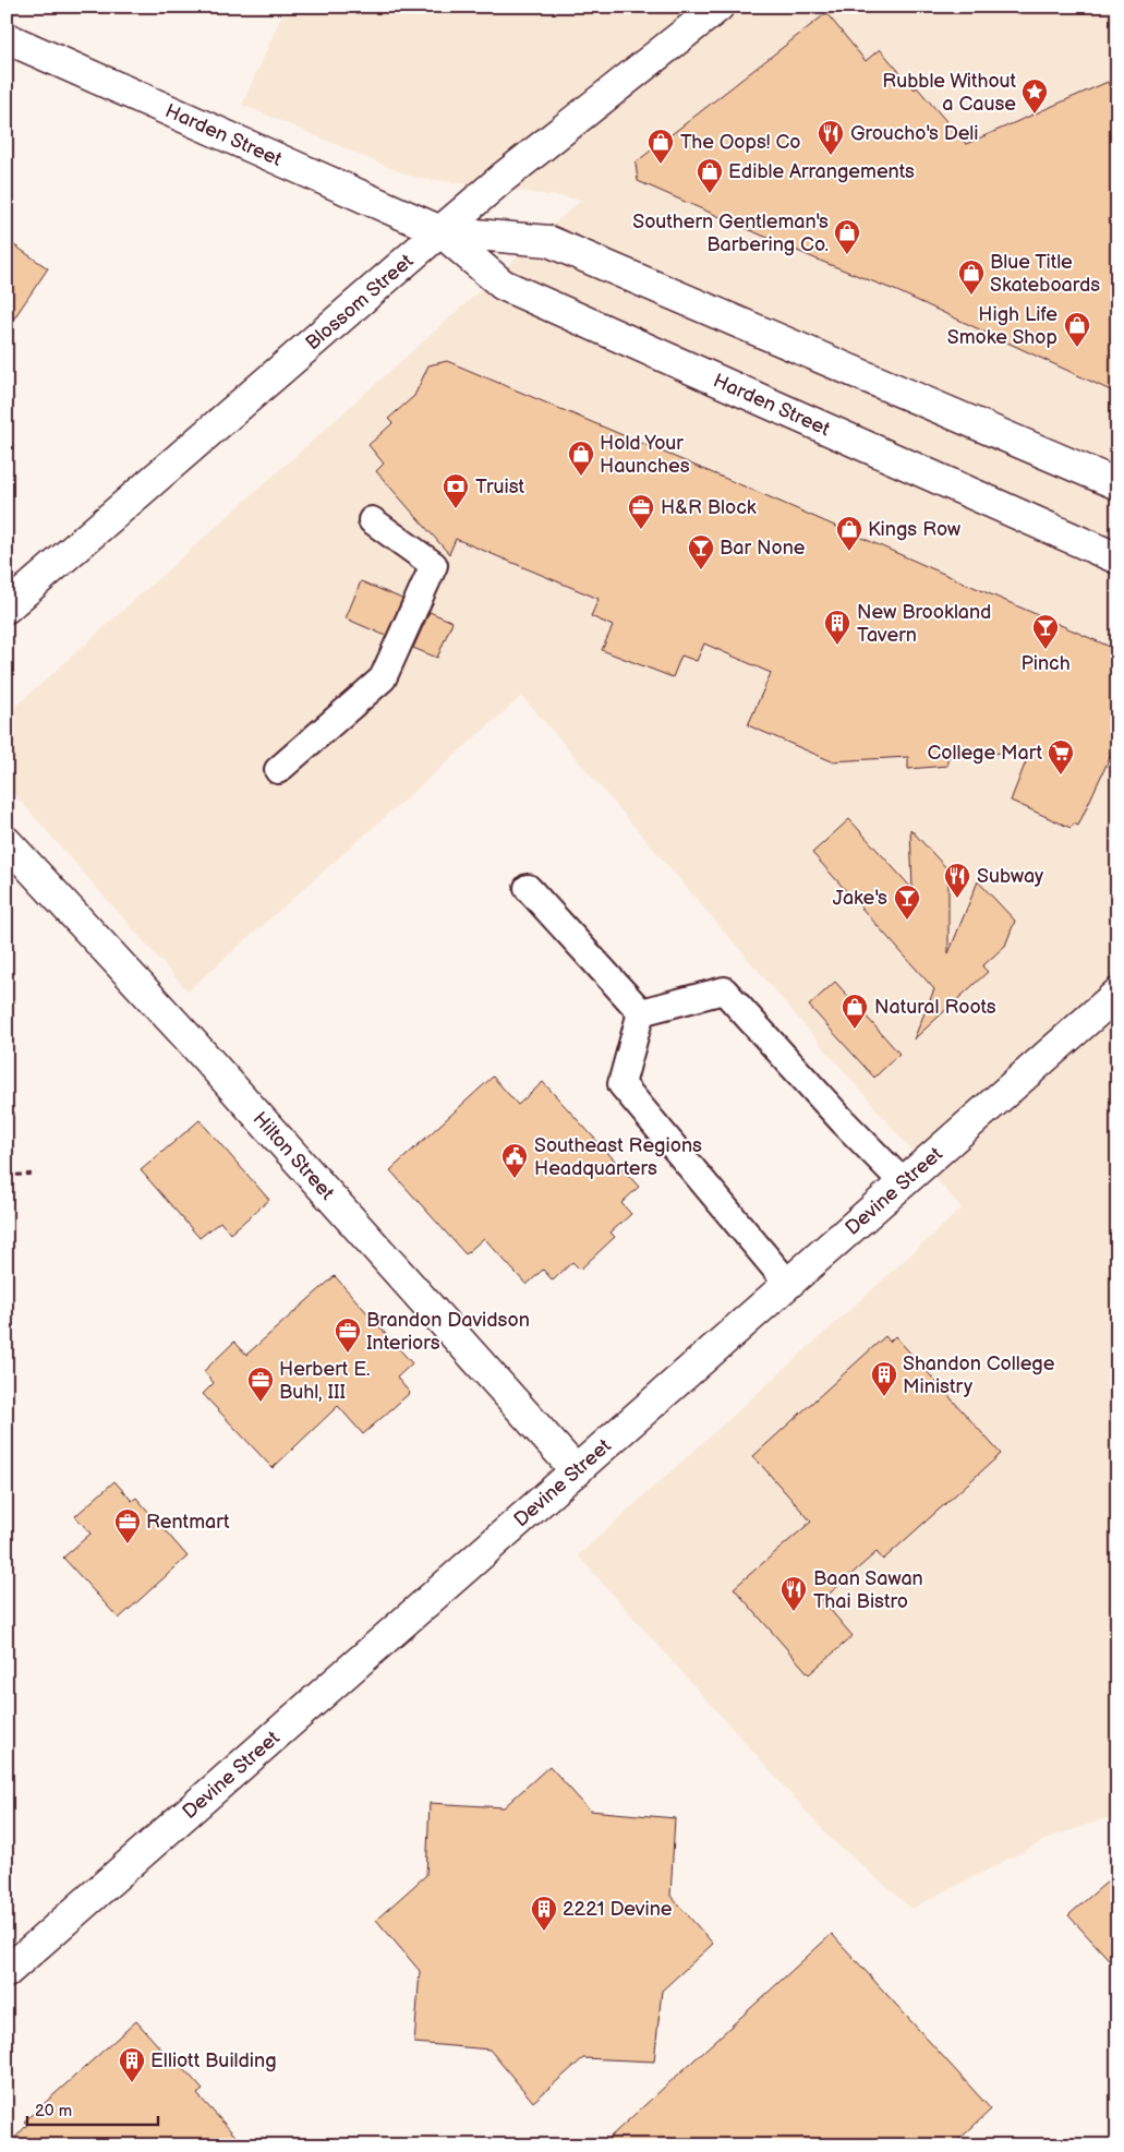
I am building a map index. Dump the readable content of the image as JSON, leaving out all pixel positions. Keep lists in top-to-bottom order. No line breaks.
{"streets":{"main road":["Harden Street","Blossom Street","Hilton Street","Devine Street"]},"crossings":[["Harden Street","Blossom Street"],["Hilton Street","Devine Street"]],"places":{"place":["Rubble Without a Cause"],"restaurant":["Groucho's Deli","Subway","Baan Sawan Thai Bistro"],"shop":["The Oops! Co","Edible Arrangements","Southern Gentleman's Barbering Co.","Blue Title Skateboards","High Life Smoke Shop","Hold Your Haunches","Kings Row","Natural Roots"],"bank":["Truist"],"office":["H&R Block","Brandon Davidson Interiors","Herbert E. Buhl, III","Rentmart"],"bar":["Bar None","Pinch","Jake's"],"building":["New Brookland Tavern","Shandon College Ministry","2221 Devine","Elliott Building"],"supermarket":["College Mart"],"public building":["Southeast Regions Headquarters"]},"scale_bar":"20 m"}
